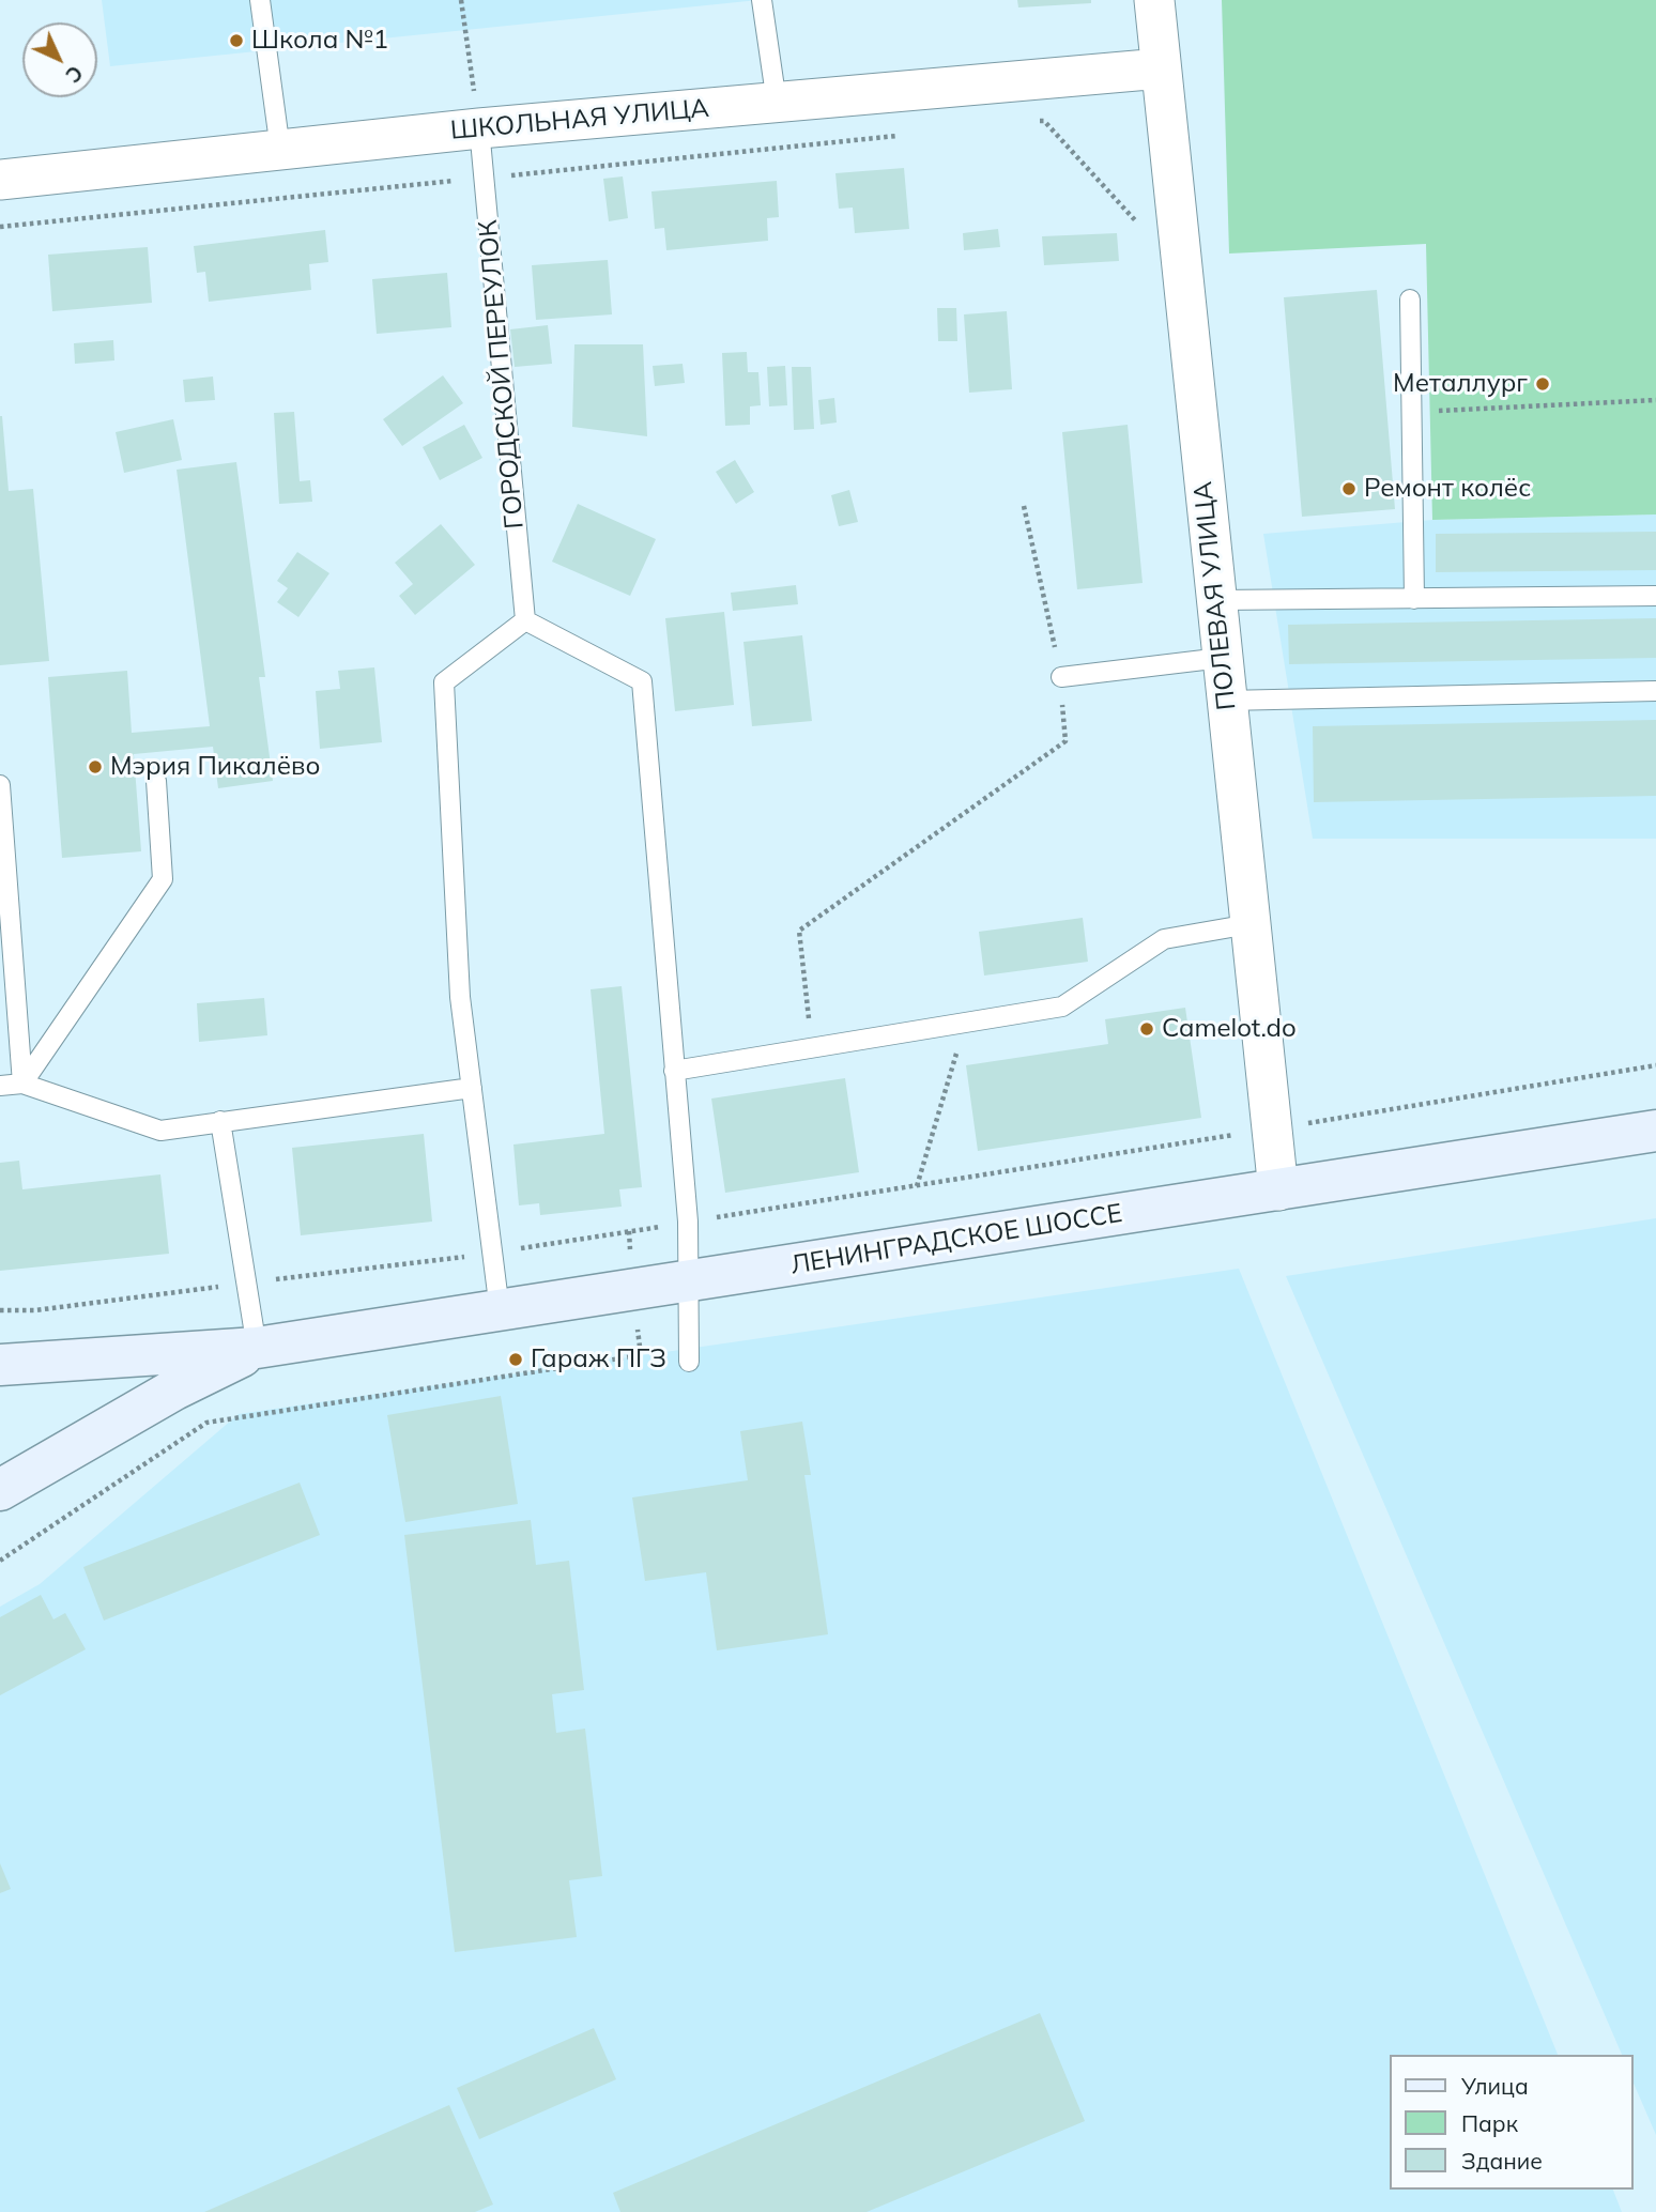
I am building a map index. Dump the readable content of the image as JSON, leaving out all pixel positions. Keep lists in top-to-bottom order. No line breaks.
{"streets":{"main road":["ЛЕНИНГРАДСКОЕ ШОССЕ"],"street":["ШКОЛЬНАЯ УЛИЦА","ПОЛЕВАЯ УЛИЦА"],"lane":["ГОРОДСКОЙ ПЕРЕУЛОК"]},"crossings":[["ШКОЛЬНАЯ УЛИЦА","ГОРОДСКОЙ ПЕРЕУЛОК"],["ШКОЛЬНАЯ УЛИЦА","ПОЛЕВАЯ УЛИЦА"],["ПОЛЕВАЯ УЛИЦА","ЛЕНИНГРАДСКОЕ ШОССЕ"]],"places":["Школа №1","Металлург","Ремонт колёс","Мэрия Пикалёво","Camelot.do","Гараж ПГЗ"],"legend":["Улица","Парк","Здание"],"north":"bottom right"}
